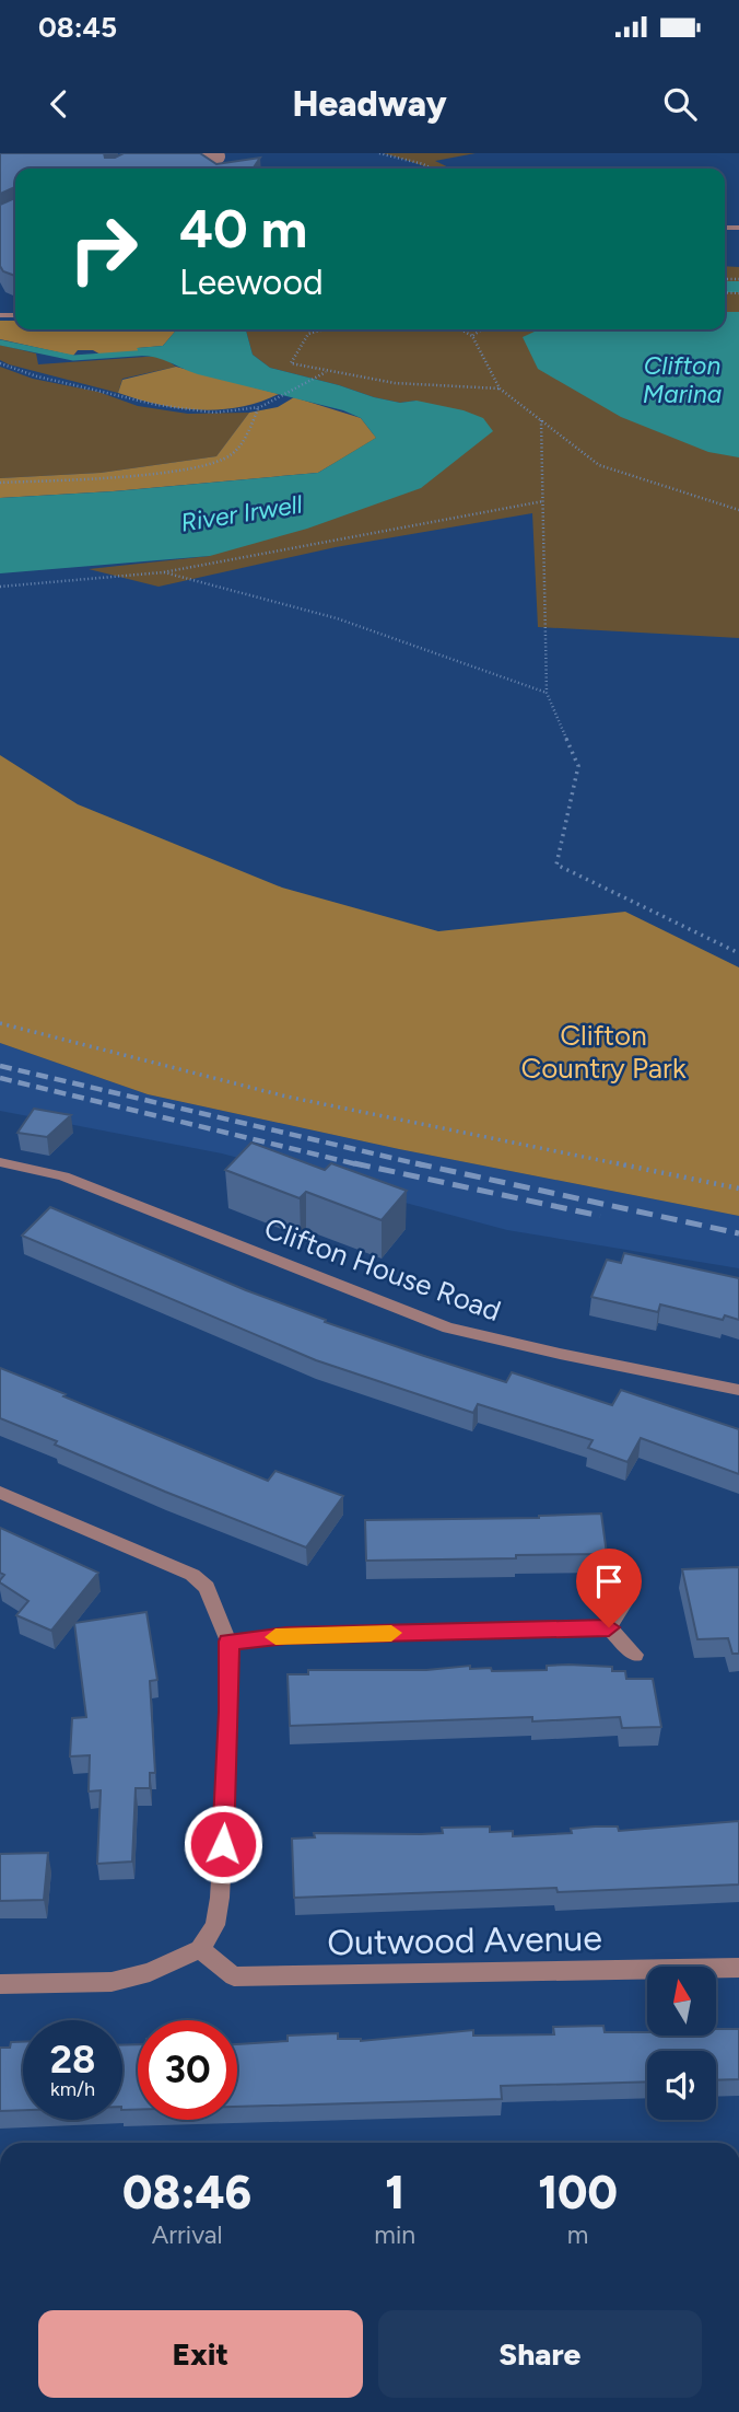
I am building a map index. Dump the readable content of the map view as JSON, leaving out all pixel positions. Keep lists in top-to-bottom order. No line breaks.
{"streets":{"street":["Clifton House Road","Outwood Avenue"]},"water":["Clifton Marina","River Irwell"],"parks":["Clifton Country Park"],"north":"top","page":{"status":"08:45","header":"Headway","turn":["40 m","Leewood"],"speed":"28 km/h","limit":"30","eta":["08:46","Arrival","1","min","100","m"],"buttons":["Exit","Share"]}}
